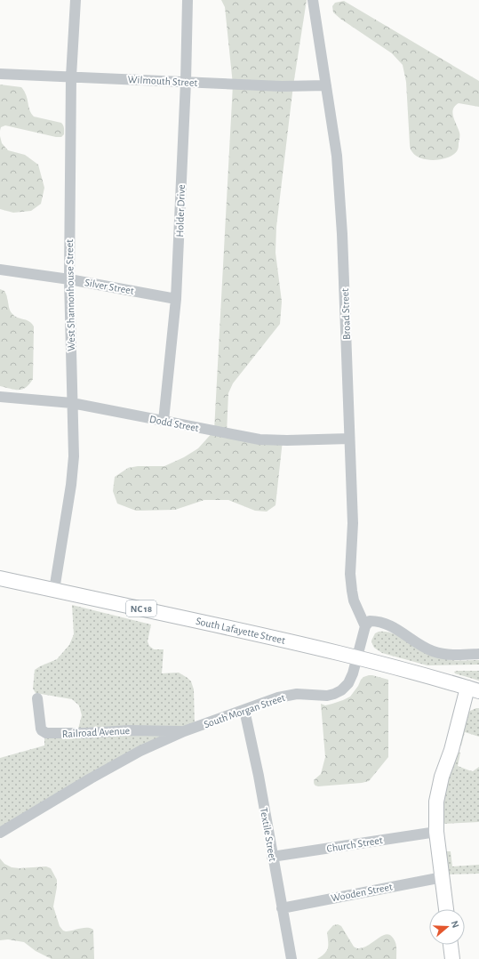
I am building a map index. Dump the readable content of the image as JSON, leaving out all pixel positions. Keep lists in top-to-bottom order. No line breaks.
{"streets":{"main road":["NC 18","South Lafayette Street"],"street":["Wilmouth Street","Holder Drive","Silver Street","West Shannonhouse Street","Broad Street","Dodd Street","South Morgan Street","Railroad Avenue","Textile Street","Church Street","Wooden Street"]},"crossings":[["Wilmouth Street","Holder Drive"],["Wilmouth Street","West Shannonhouse Street"],["Wilmouth Street","Broad Street"],["Holder Drive","Silver Street"],["Holder Drive","Dodd Street"],["Silver Street","West Shannonhouse Street"],["West Shannonhouse Street","Dodd Street"],["West Shannonhouse Street","South Lafayette Street"],["Broad Street","Dodd Street"],["Broad Street","South Morgan Street"],["South Lafayette Street","South Morgan Street"],["South Morgan Street","Railroad Avenue"],["South Morgan Street","Textile Street"],["Textile Street","Church Street"],["Textile Street","Wooden Street"]],"north":"right"}
